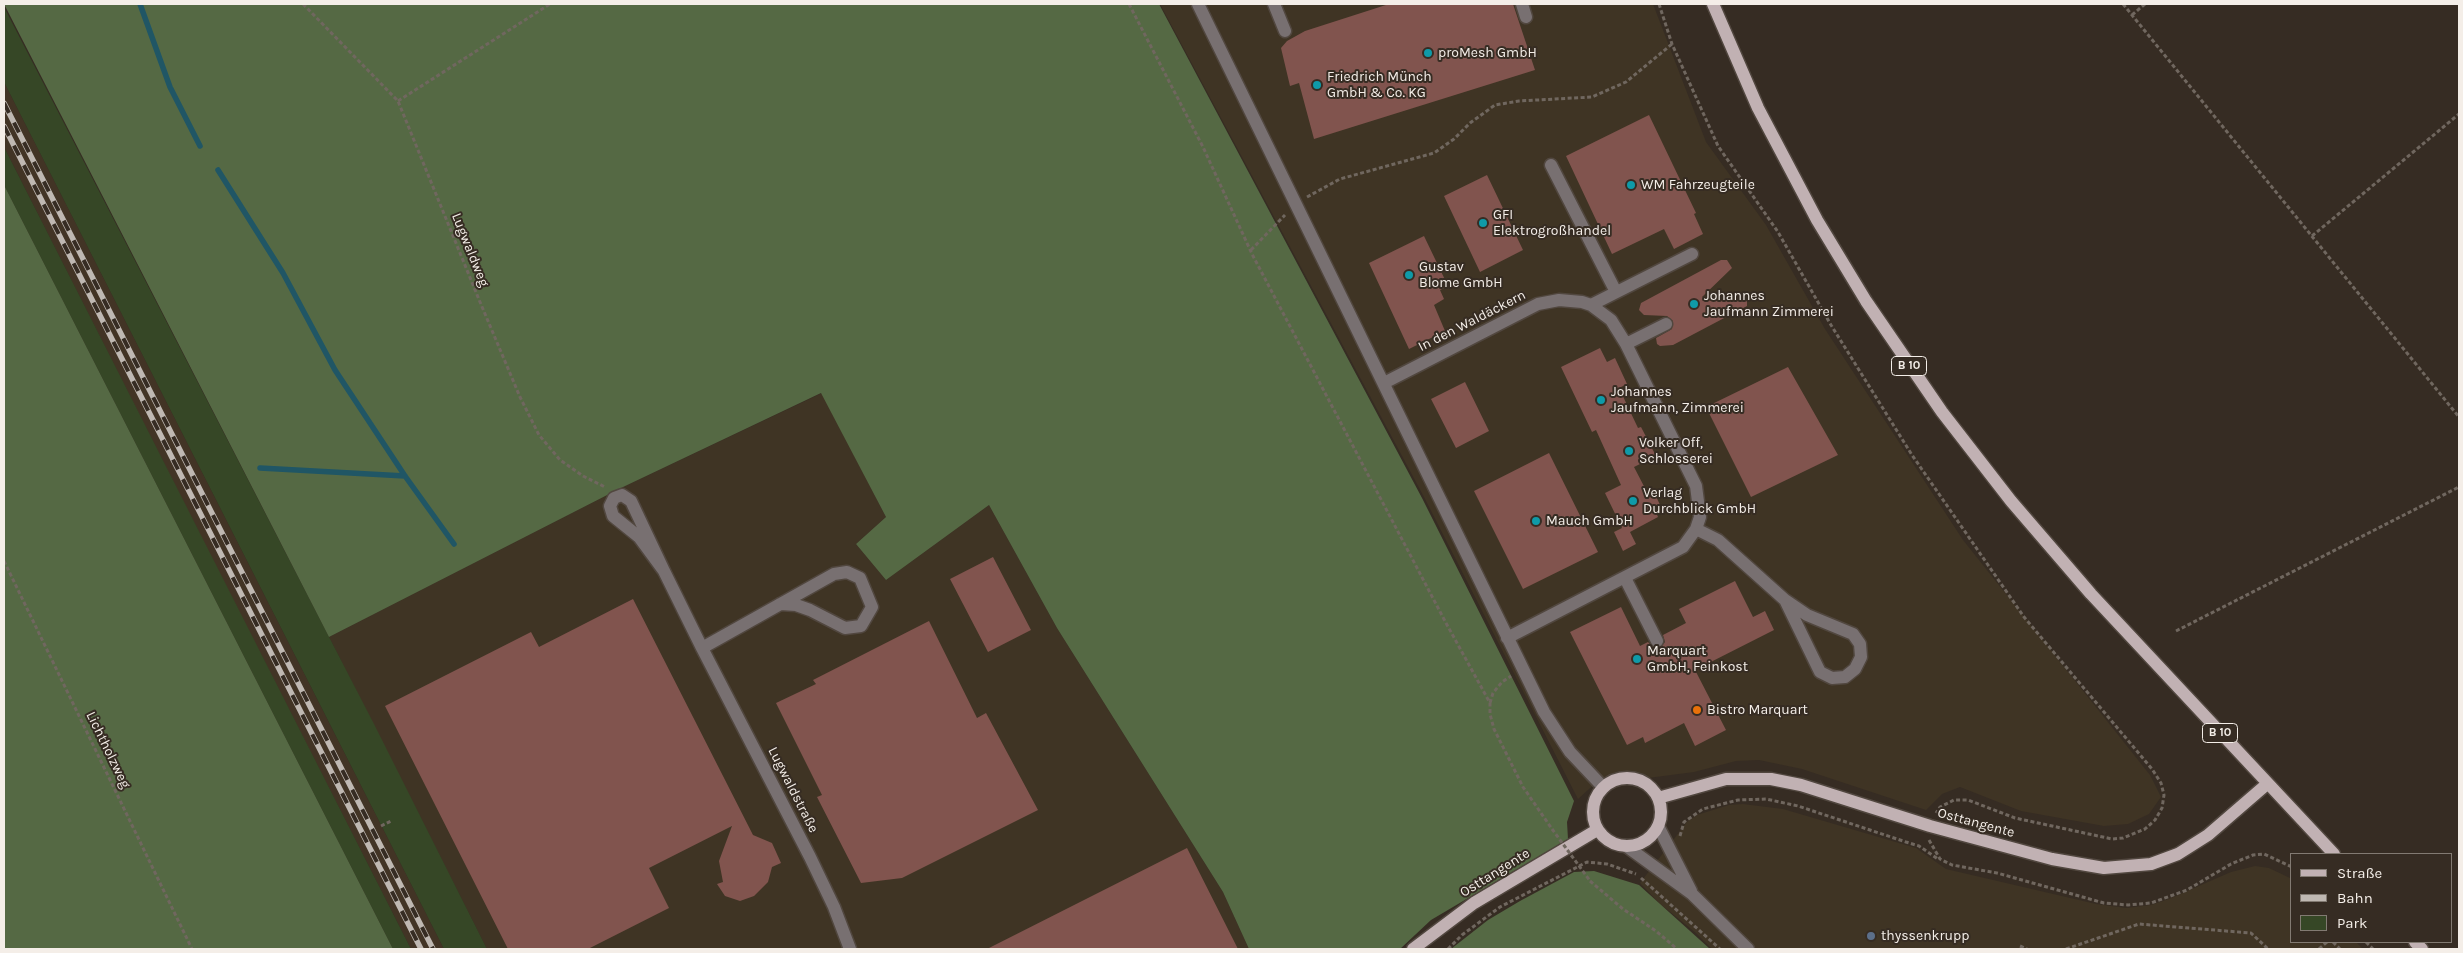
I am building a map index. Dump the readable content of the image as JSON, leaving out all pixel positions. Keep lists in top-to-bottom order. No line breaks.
{"streets":{"main road":["B 10","Osttangente"],"street":["In den Waldäckern","Lugwaldstraße"],"path":["Lugwaldweg","Lichtholzweg"]},"crossings":[["Lugwaldweg","Lugwaldstraße"],["B 10","Osttangente"]],"places":["proMesh GmbH","Friedrich Münch GmbH & Co. KG","WM Fahrzeugteile","GFI Elektrogroßhandel","Gustav Blome GmbH","Johannes Jaufmann Zimmerei","Johannes Jaufmann, Zimmerei","Volker Off, Schlosserei","Verlag Durchblick GmbH","Mauch GmbH","Marquart GmbH, Feinkost","Bistro Marquart","thyssenkrupp"],"legend":["Straße","Bahn","Park"]}
